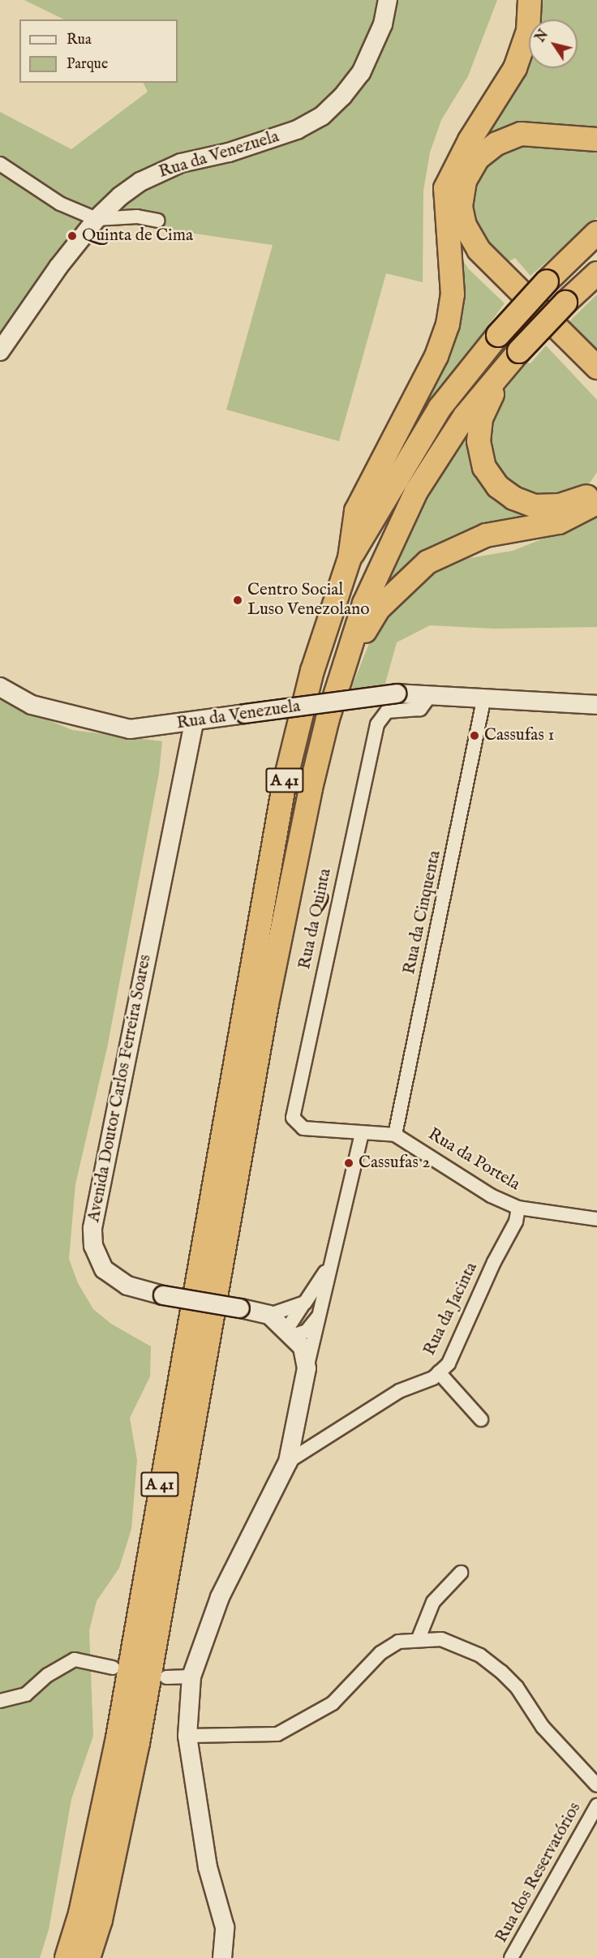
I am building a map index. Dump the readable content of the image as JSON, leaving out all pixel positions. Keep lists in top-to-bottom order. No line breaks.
{"streets":{"highway":["A 41"],"street":["Rua da Venezuela","Rua da Cinquenta","Rua da Quinta","Avenida Doutor Carlos Ferreira Soares","Rua da Portela","Rua da Jacinta","Rua dos Reservatórios"]},"crossings":[["Rua da Venezuela","Rua da Cinquenta"],["Rua da Venezuela","Rua da Quinta"],["Rua da Venezuela","Avenida Doutor Carlos Ferreira Soares"],["Rua da Cinquenta","Rua da Portela"],["Avenida Doutor Carlos Ferreira Soares","Rua da Jacinta"],["Rua da Portela","Rua da Jacinta"]],"places":["Quinta de Cima","Centro Social Luso Venezolano","Cassufas 1","Cassufas 2"],"legend":["Rua","Parque"],"north":"top left"}
